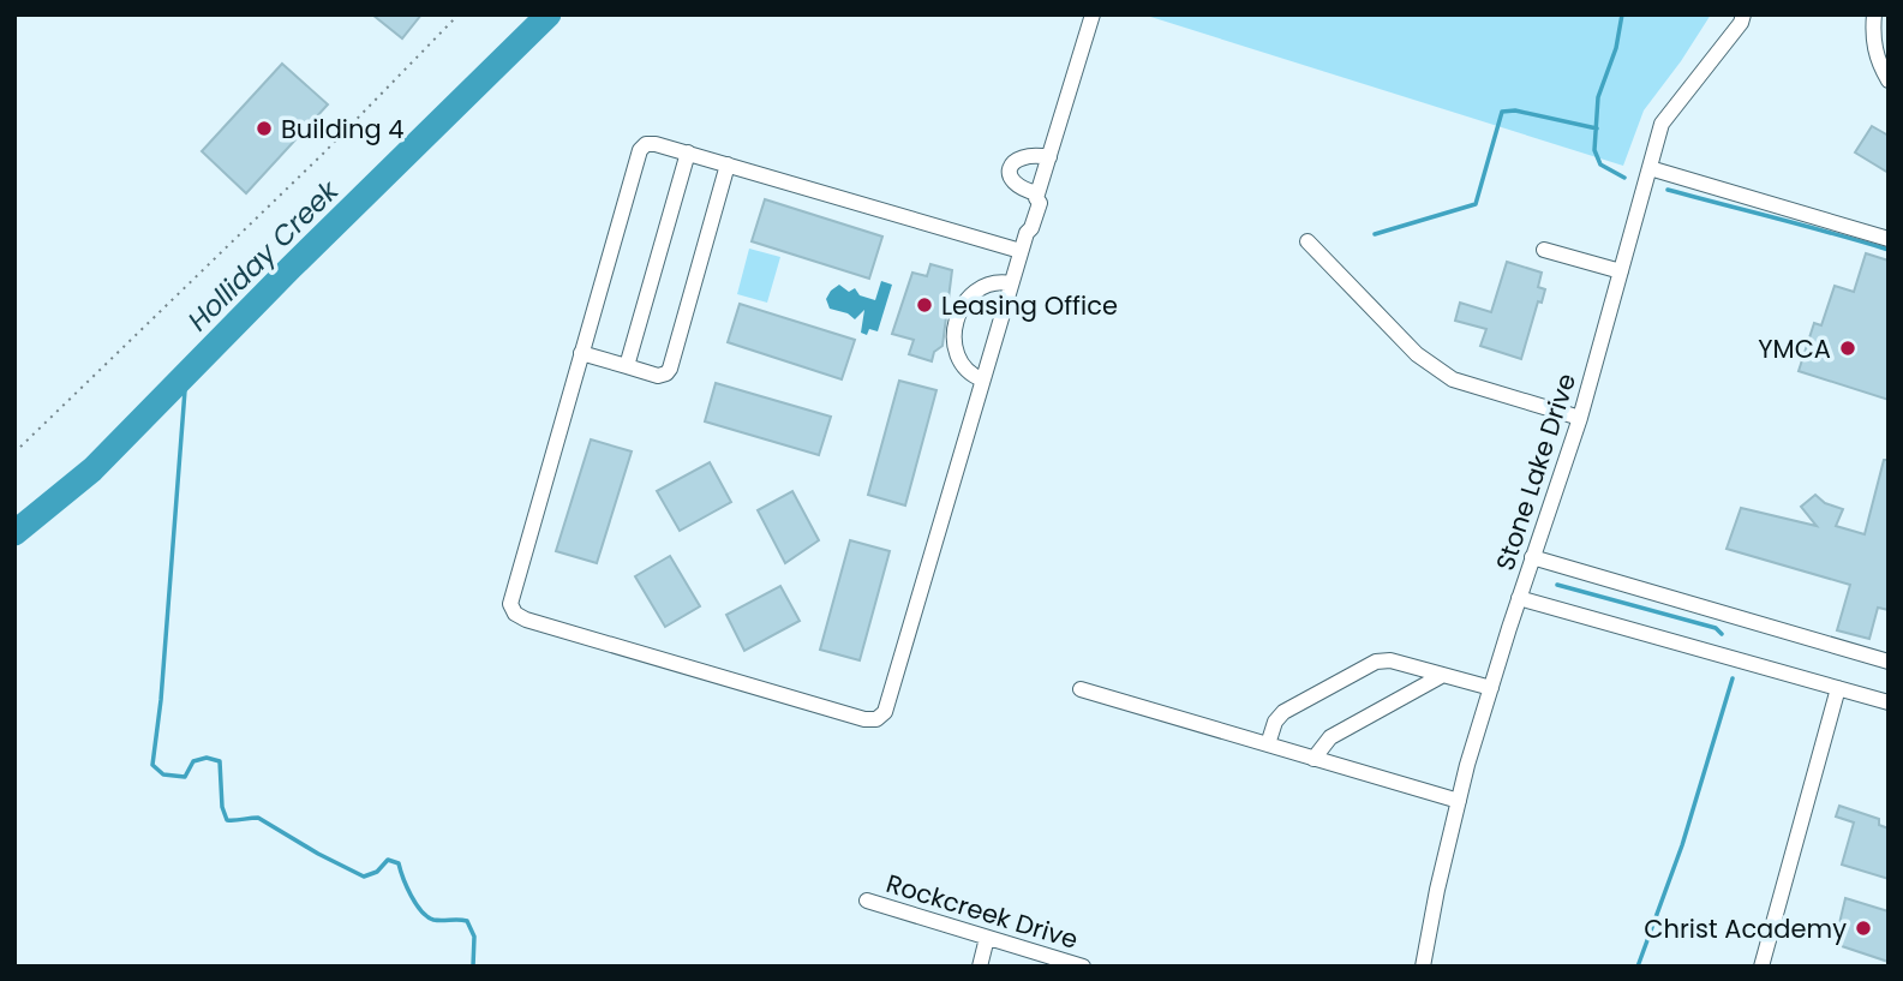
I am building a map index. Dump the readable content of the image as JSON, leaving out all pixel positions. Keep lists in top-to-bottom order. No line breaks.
{"streets":{"street":["Stone Lake Drive","Rockcreek Drive"]},"water":["Holliday Creek"],"places":["Building 4","Leasing Office","YMCA","Christ Academy"]}
